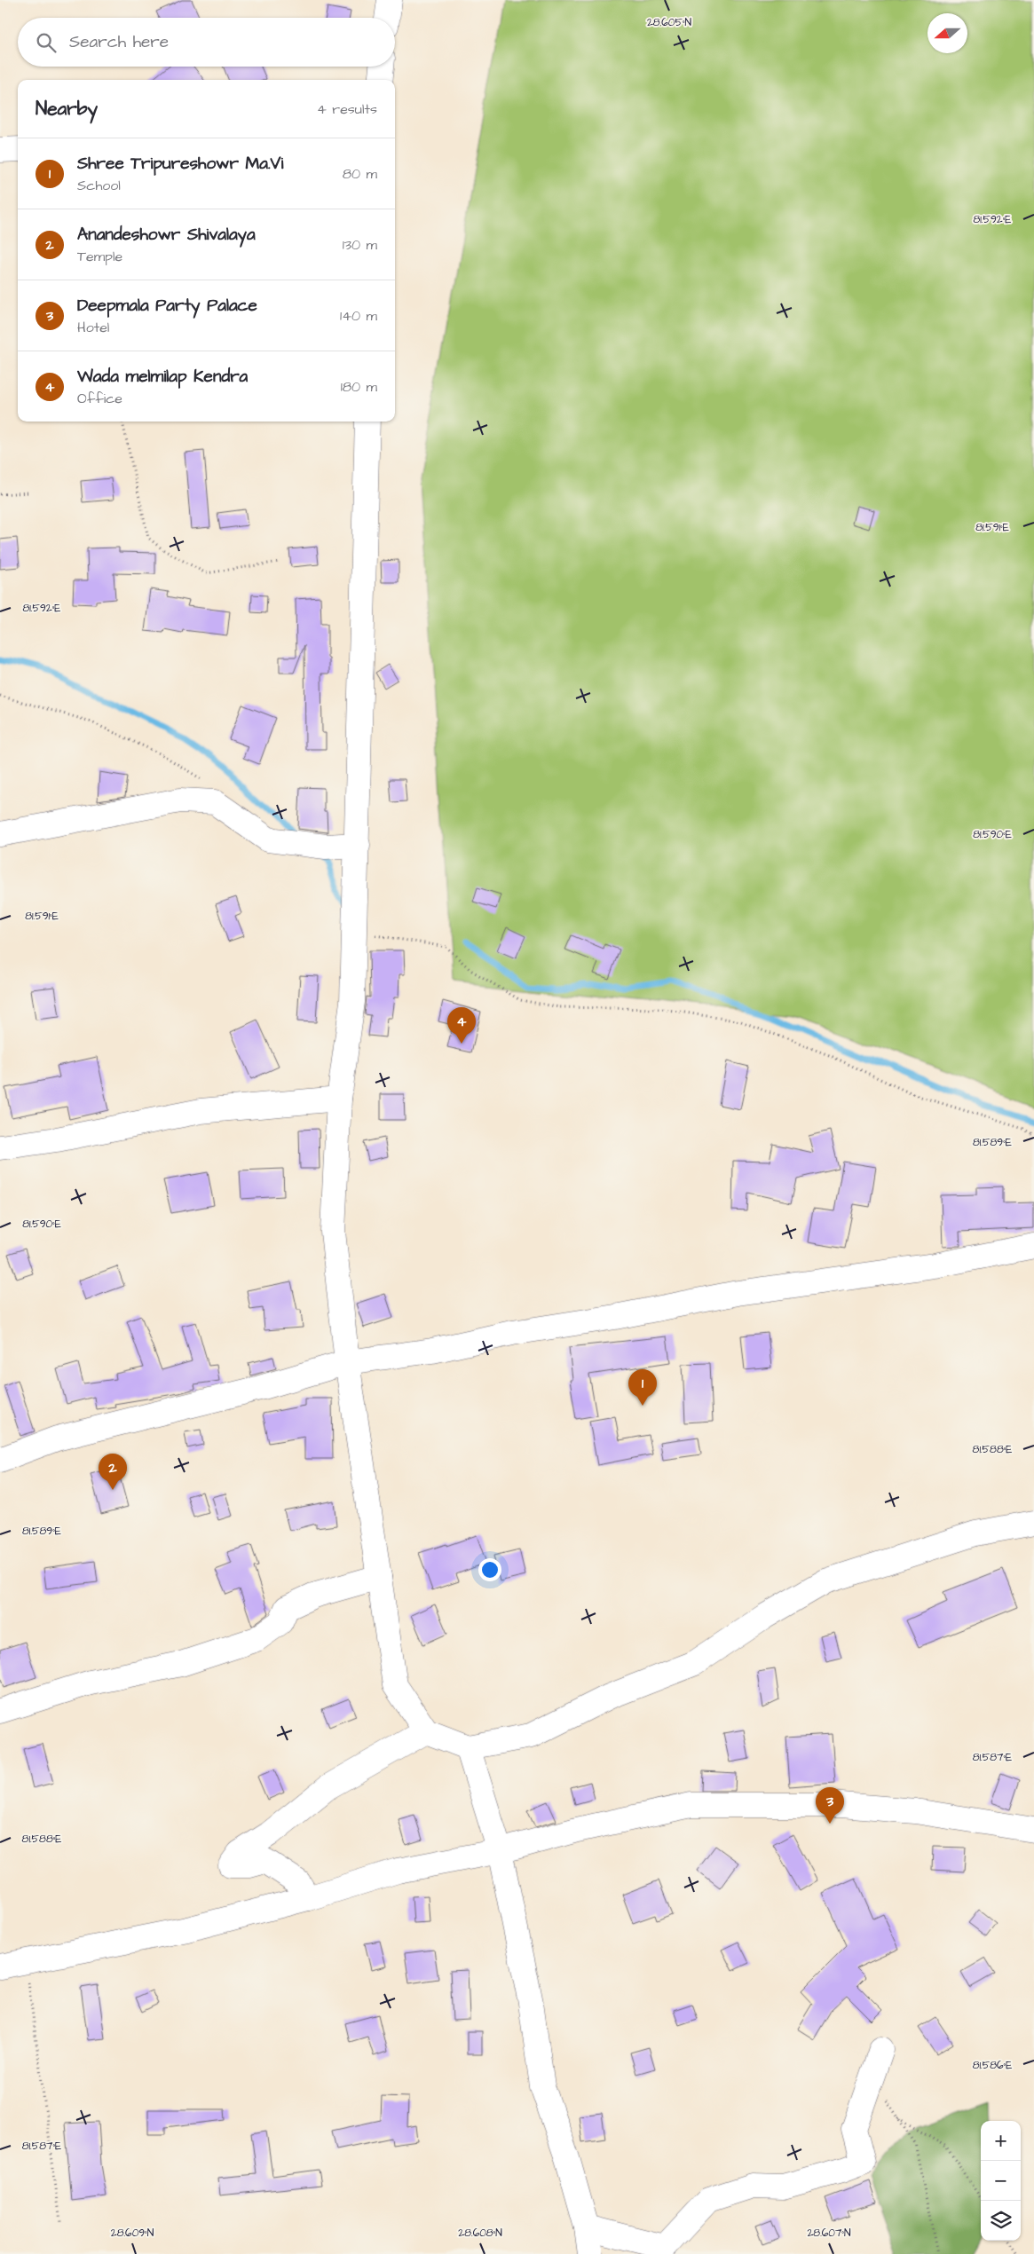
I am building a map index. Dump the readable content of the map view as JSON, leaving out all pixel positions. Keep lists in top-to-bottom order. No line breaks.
{"north":"left","page":{"search":"Search here","heading":["Nearby","4 results"],"list":[{"mark":"1","name":"Shree Tripureshowr Ma.Vi","note":"School","value":"80 m"},{"mark":"2","name":"Anandeshowr Shivalaya","note":"Temple","value":"130 m"},{"mark":"3","name":"Deepmala Party Palace","note":"Hotel","value":"140 m"},{"mark":"4","name":"Wada melmilap Kendra","note":"Office","value":"180 m"}],"pins":["4","1","2","3"],"map_buttons":["+","−"]},"coordinates":["28.605°N","81.592°E","81.591°E","81.590°E","81.589°E","81.588°E","81.587°E","81.586°E","28.609°N","28.608°N","28.607°N"]}
